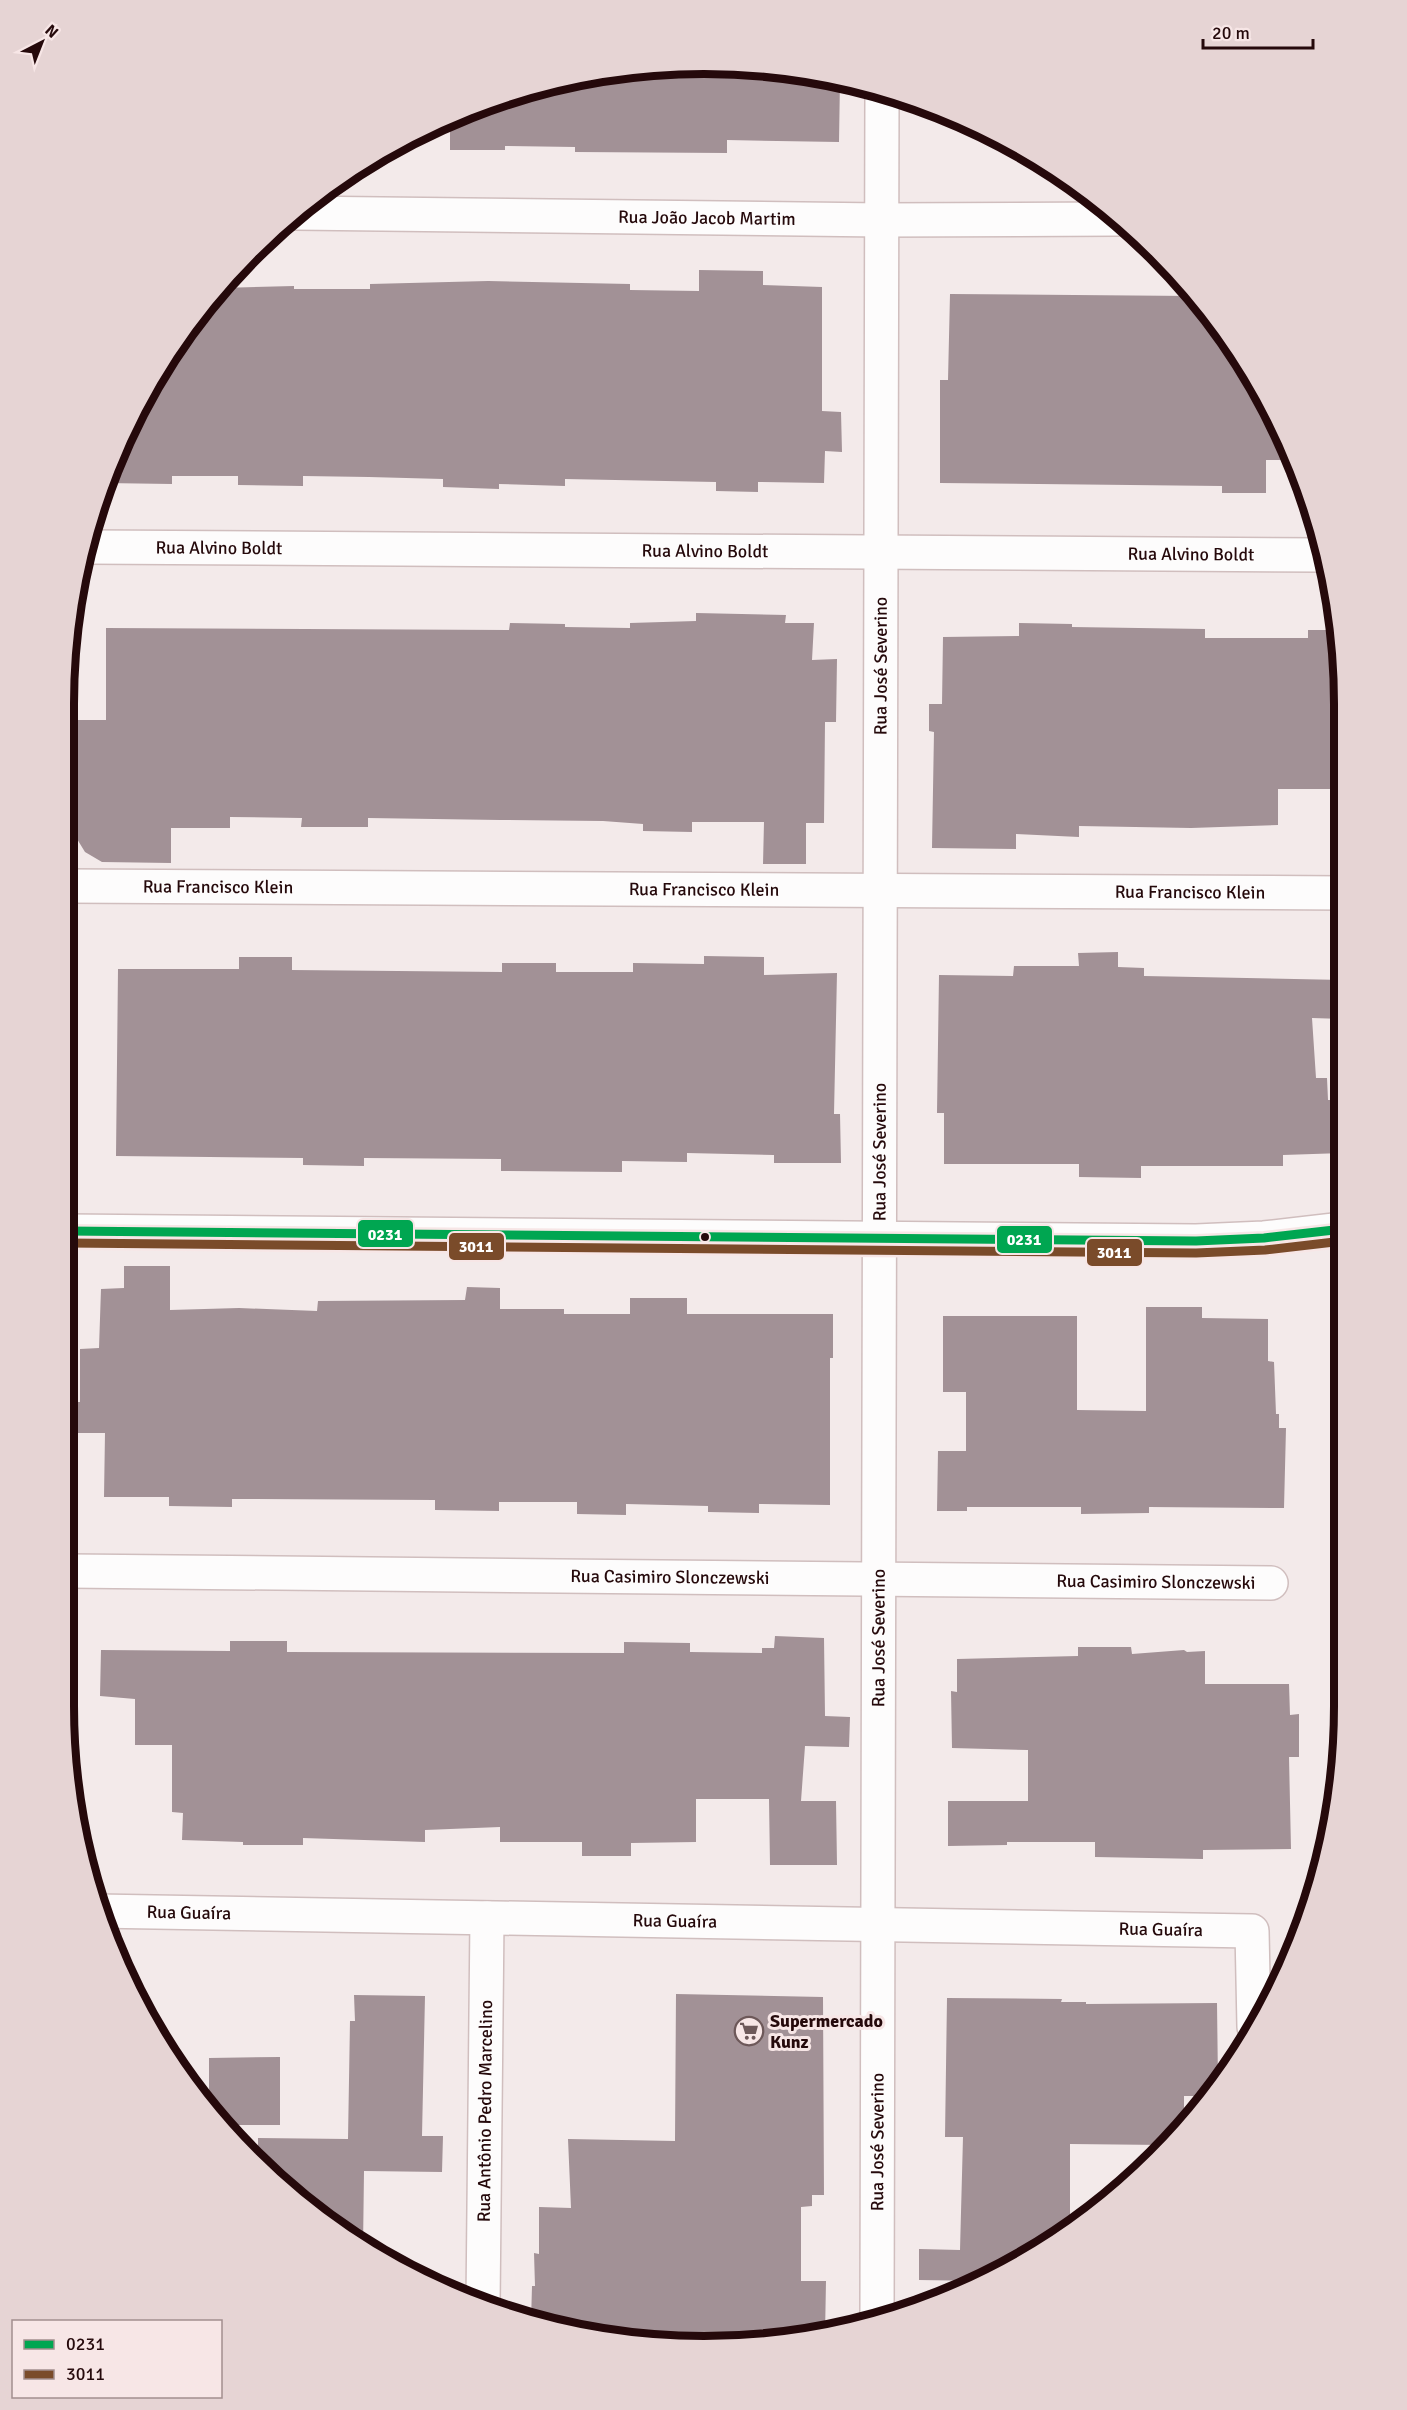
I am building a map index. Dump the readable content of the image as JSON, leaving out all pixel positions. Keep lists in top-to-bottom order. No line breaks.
{"streets":{"street":["Rua João Jacob Martim","Rua Alvino Boldt","Rua José Severino","Rua Francisco Klein","Rua Casimiro Slonczewski","Rua Guaíra","Rua Antônio Pedro Marcelino"]},"crossings":[["Rua João Jacob Martim","Rua José Severino"],["Rua Alvino Boldt","Rua José Severino"],["Rua José Severino","Rua Francisco Klein"],["Rua José Severino","Rua Casimiro Slonczewski"],["Rua José Severino","Rua Guaíra"],["Rua Guaíra","Rua Antônio Pedro Marcelino"]],"places":{"supermarket":["Supermercado Kunz"]},"lines":["transit line 0231","transit line 3011"],"legend":["0231","3011"],"scale_bar":"20 m","north":"top right"}
